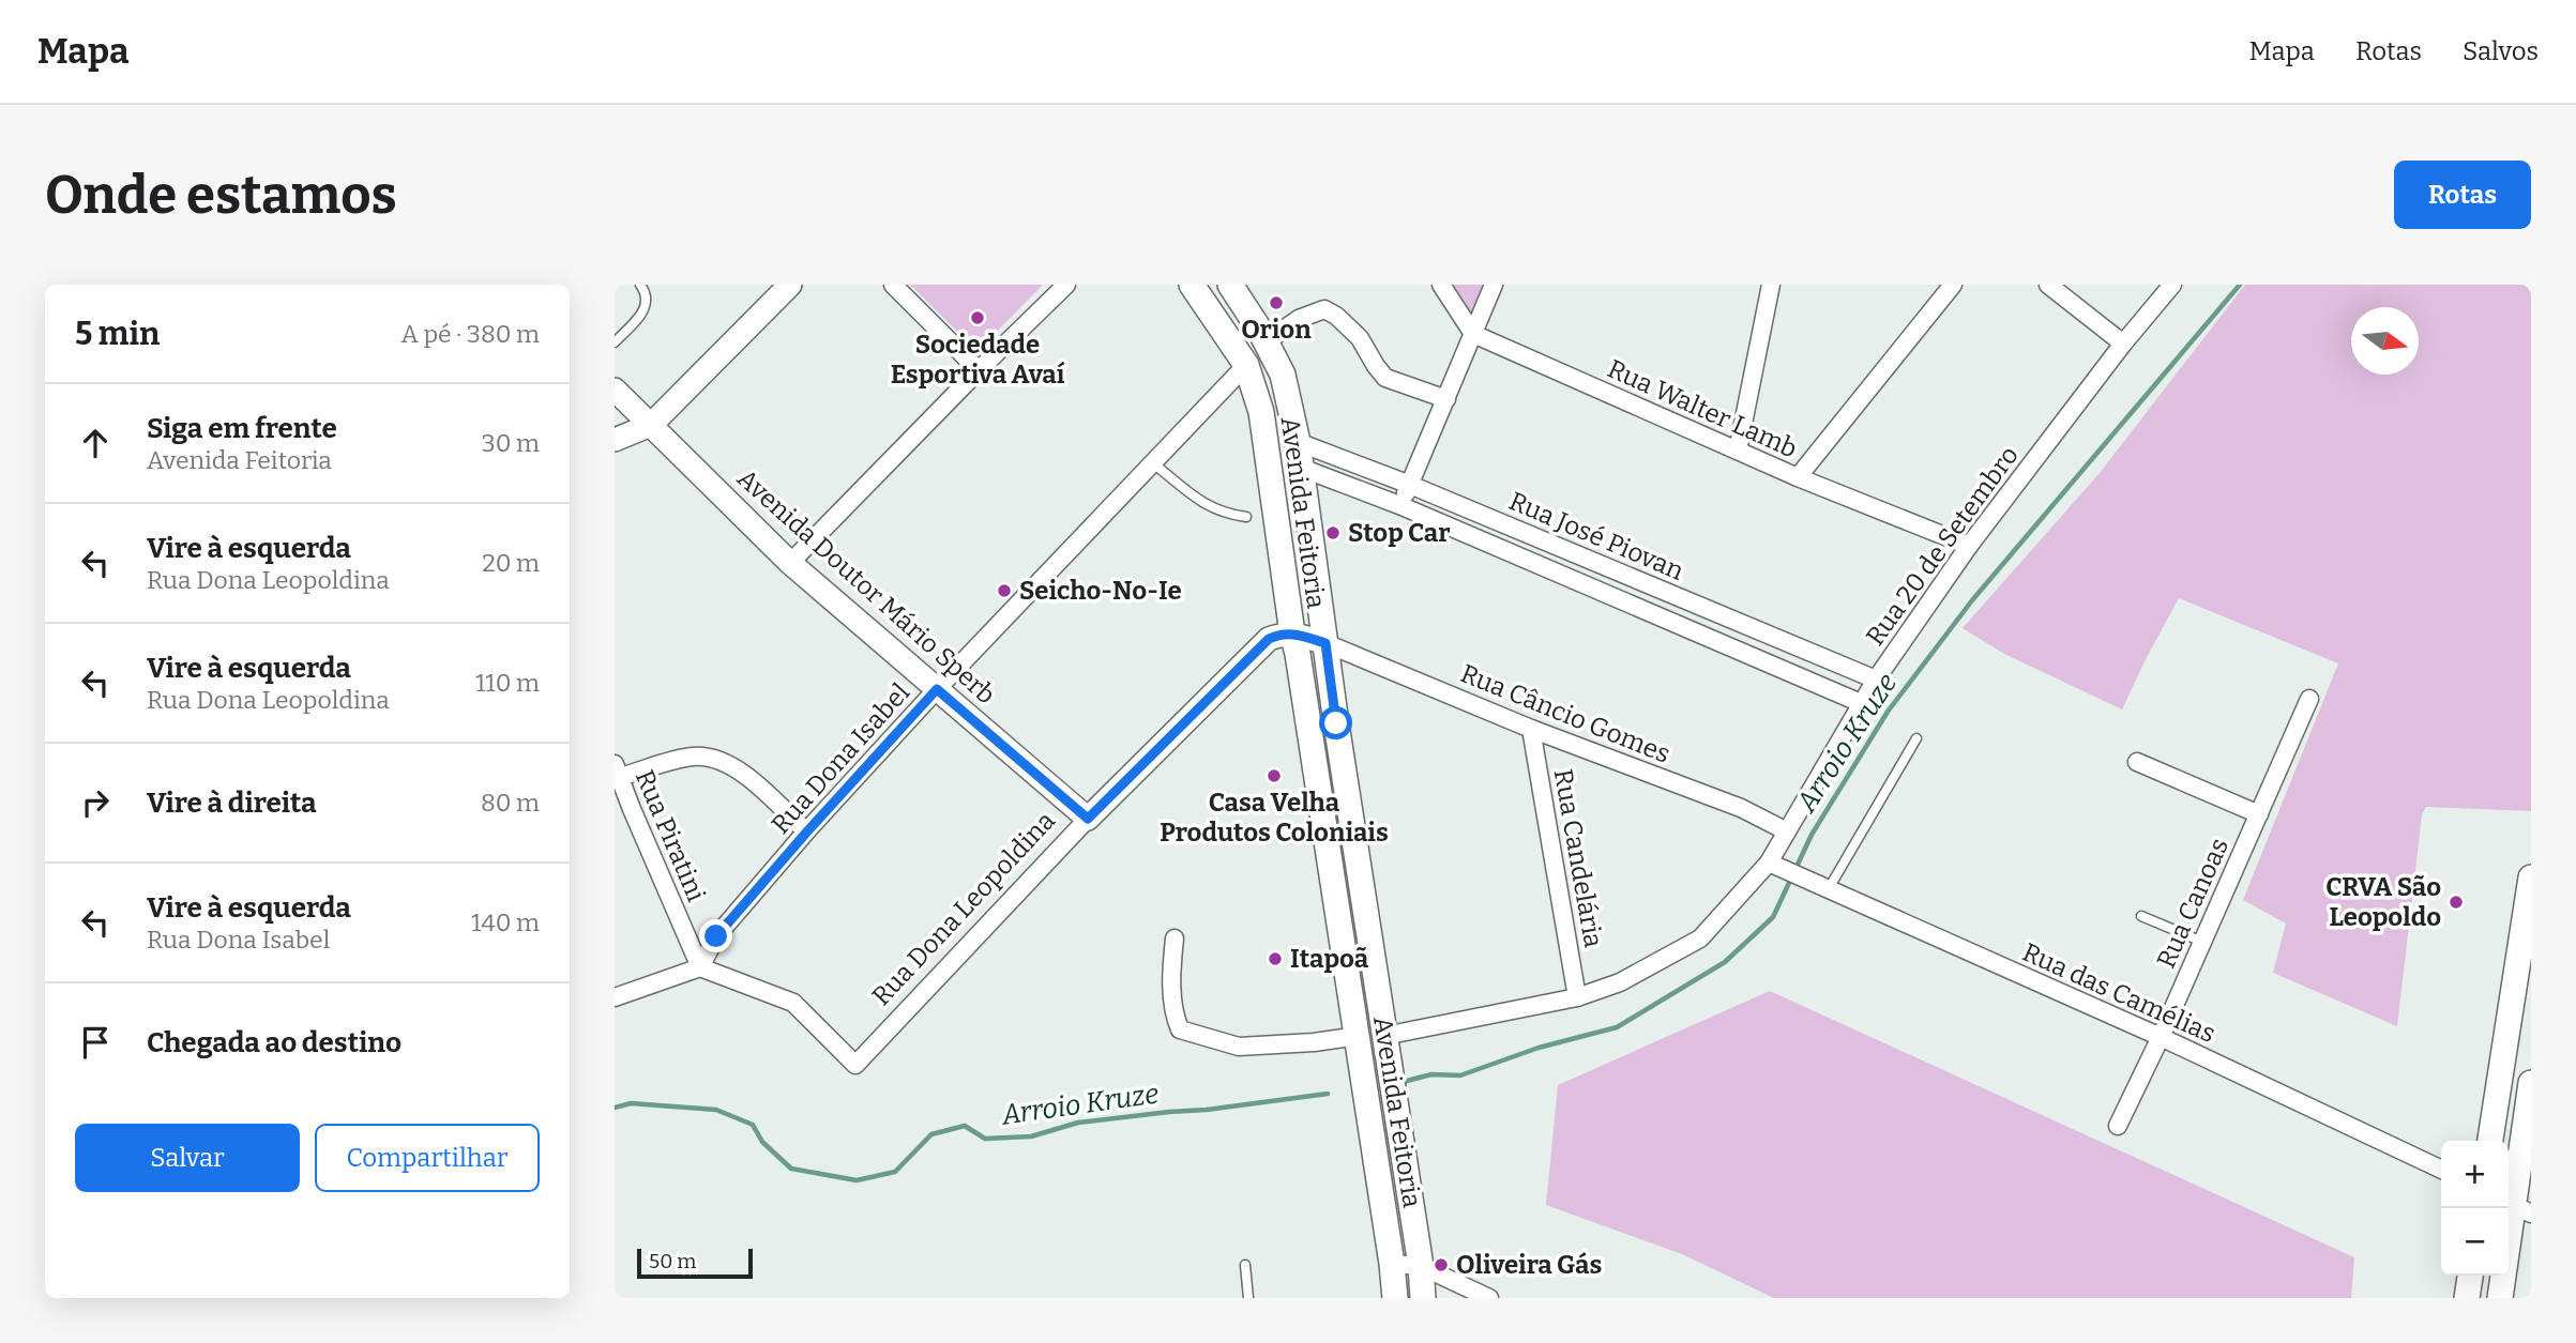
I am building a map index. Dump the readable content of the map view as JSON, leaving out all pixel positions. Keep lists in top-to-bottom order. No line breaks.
{"streets":{"main road":["Avenida Feitoria"],"street":["Rua Walter Lamb","Rua José Piovan","Rua 20 de Setembro","Avenida Doutor Mário Sperb","Rua Câncio Gomes","Rua Dona Isabel","Rua Piratini","Rua Candelária","Rua Canoas","Rua Dona Leopoldina","Rua das Camélias"]},"crossings":[["Rua Walter Lamb","Rua 20 de Setembro"],["Avenida Feitoria","Rua José Piovan"],["Avenida Feitoria","Rua 20 de Setembro"],["Avenida Feitoria","Rua Câncio Gomes"],["Avenida Feitoria","Rua Dona Isabel"],["Avenida Feitoria","Rua Dona Leopoldina"],["Rua José Piovan","Rua 20 de Setembro"],["Rua 20 de Setembro","Rua Câncio Gomes"],["Rua 20 de Setembro","Rua Candelária"],["Rua 20 de Setembro","Rua das Camélias"],["Avenida Doutor Mário Sperb","Rua Dona Isabel"],["Avenida Doutor Mário Sperb","Rua Dona Leopoldina"],["Rua Câncio Gomes","Rua Candelária"],["Rua Dona Isabel","Rua Piratini"],["Rua Dona Isabel","Rua Dona Leopoldina"],["Rua Piratini","Rua Dona Leopoldina"],["Rua Canoas","Rua das Camélias"]],"water":["Arroio Kruze"],"places":["Orion","Sociedade Esportiva Avaí","Stop Car","Seicho-No-Ie","Casa Velha Produtos Coloniais","CRVA São Leopoldo","Itapoã","Oliveira Gás"],"scale_bar":"50 m","north":"right","page":{"header":"Mapa","nav":["Mapa","Rotas","Salvos"],"buttons":["Rotas",["Salvar","Compartilhar"]],"title":"Onde estamos","heading":["5 min","A pé · 380 m"],"list":[["Siga em frente","Avenida Feitoria","30 m"],["Vire à esquerda","Rua Dona Leopoldina","20 m"],["Vire à esquerda","Rua Dona Leopoldina","110 m"],["Vire à direita","80 m"],["Vire à esquerda","Rua Dona Isabel","140 m"],"Chegada ao destino"],"map_buttons":["+","−"],"scale":"50 m"}}
